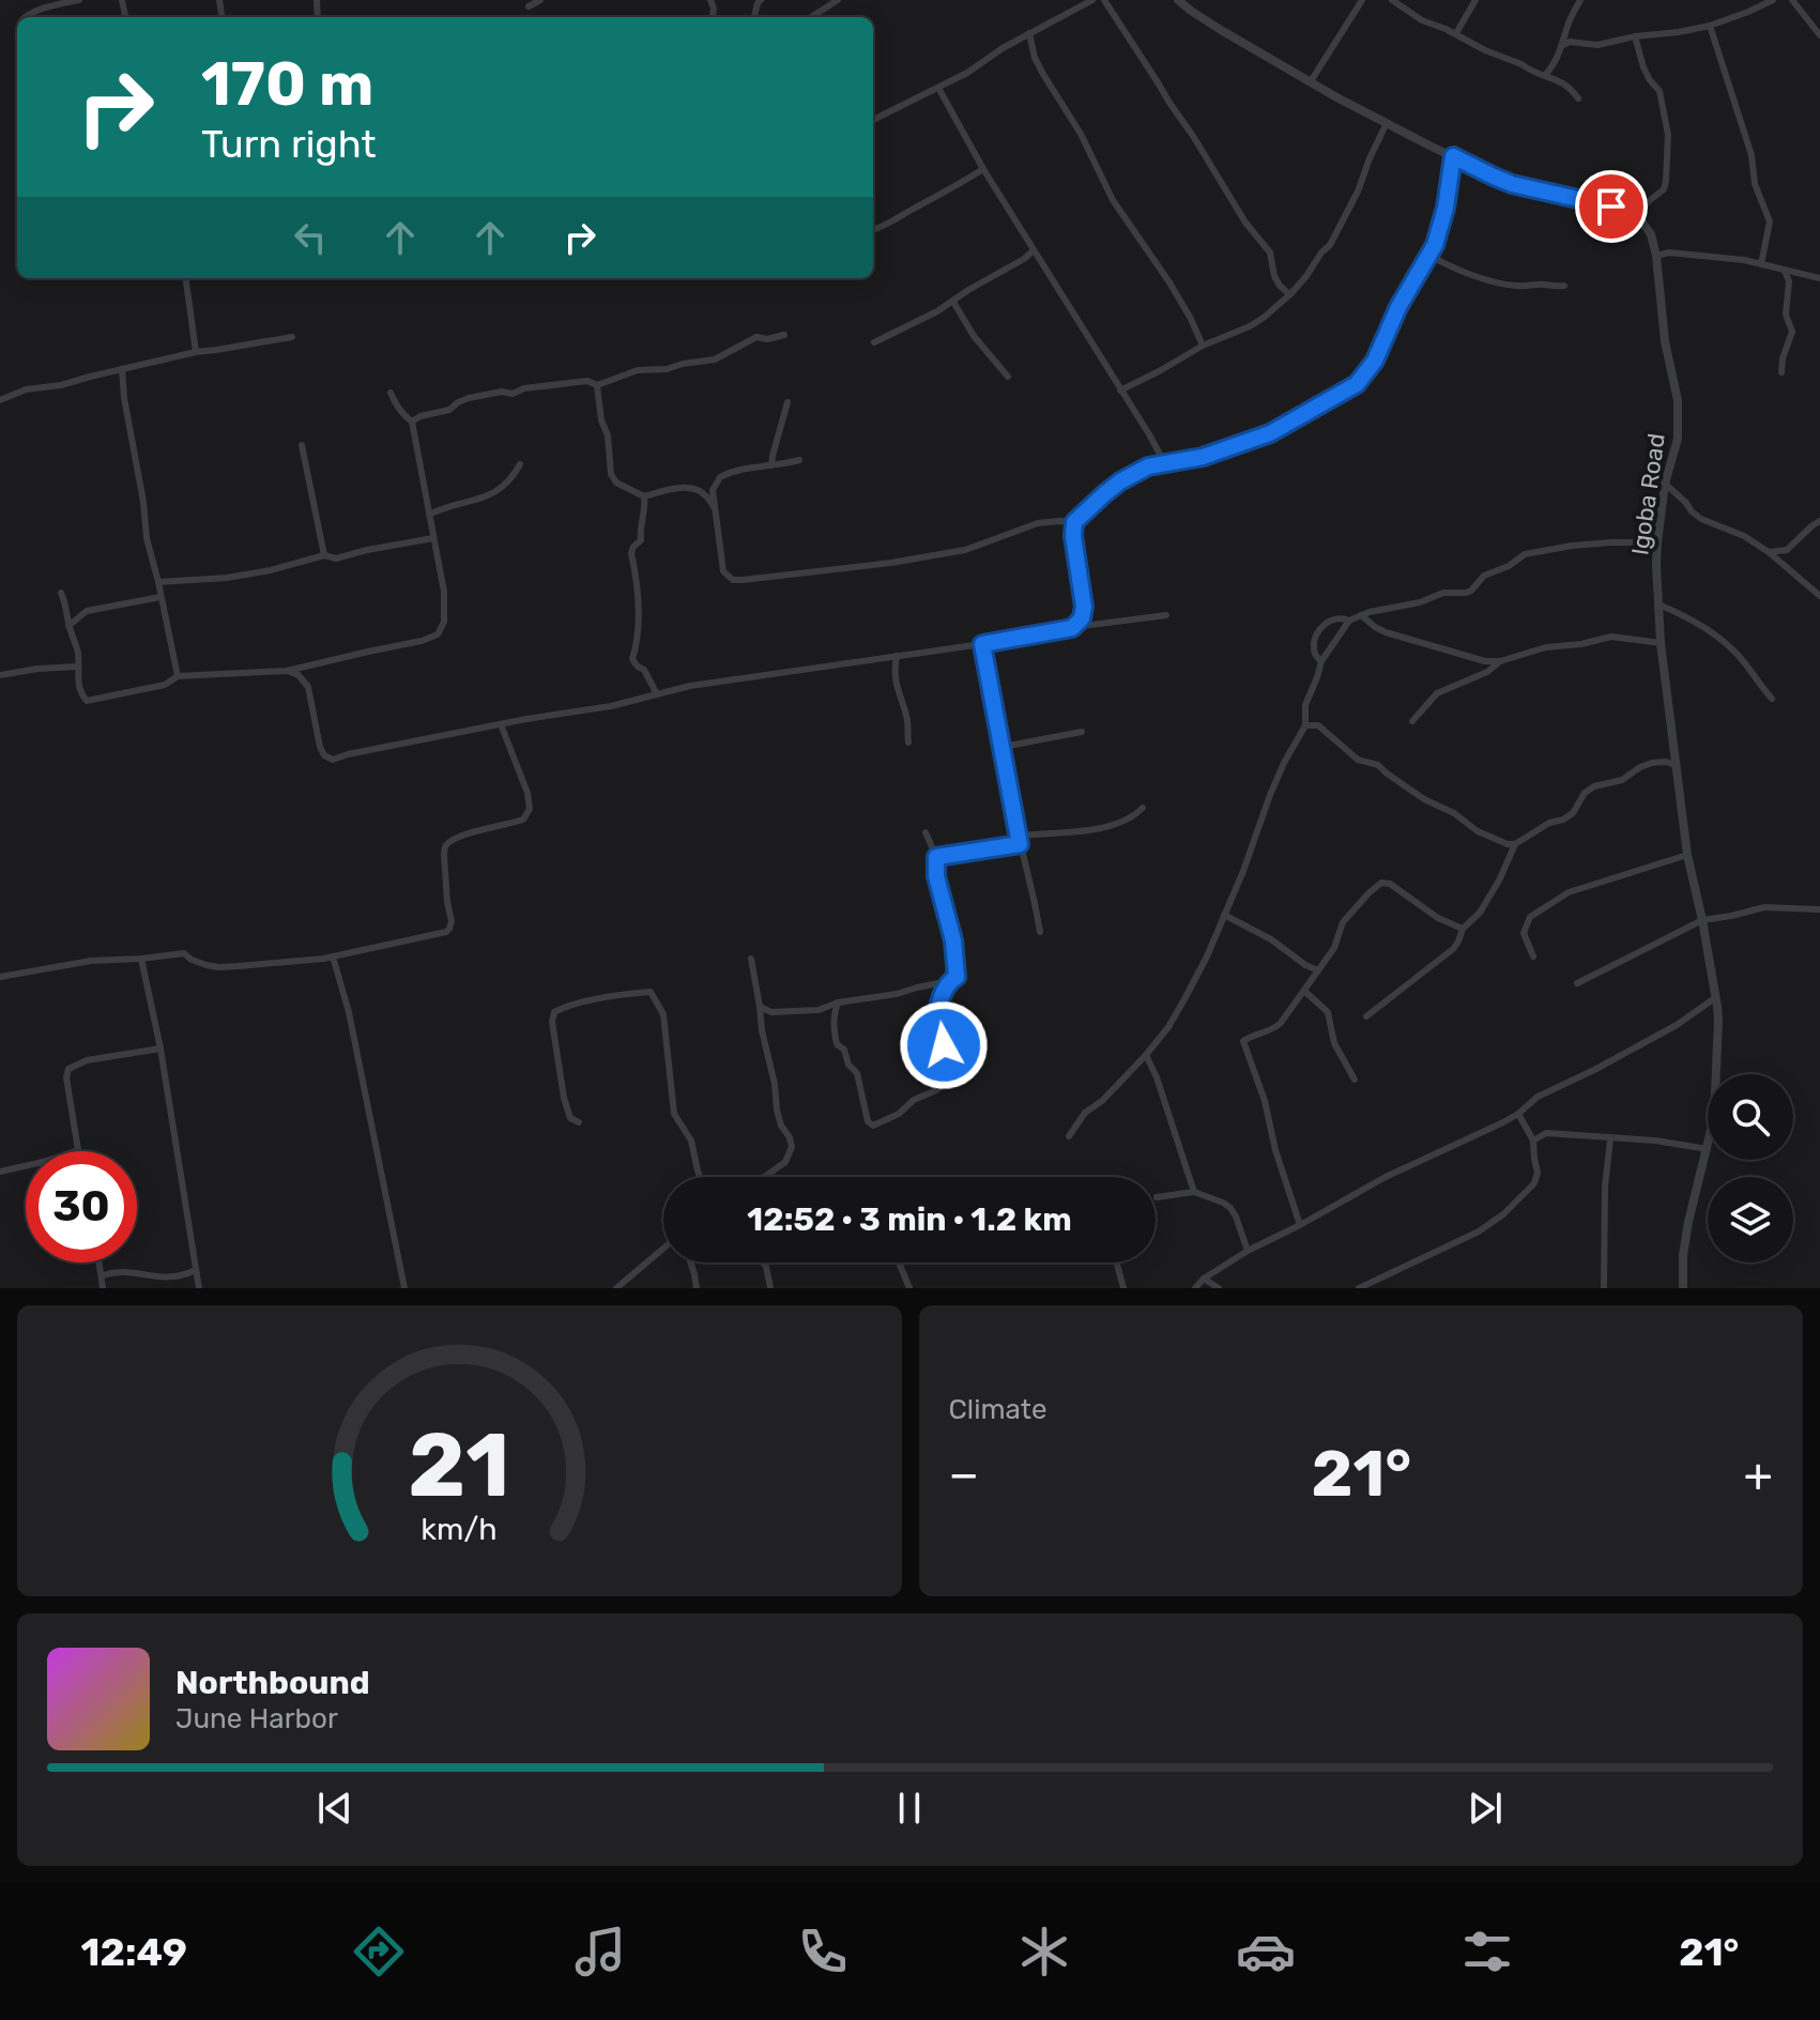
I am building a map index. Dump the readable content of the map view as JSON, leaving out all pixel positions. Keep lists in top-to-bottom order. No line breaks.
{"streets":{"street":["Igoba Road"]},"page":{"turn":["170 m","Turn right"],"limit":"30","trip":"12:52 · 3 min · 1.2 km","tile":"Climate","heat":["−","21°","+"],"song":["Northbound","June Harbor"],"tabs":["12:49","21°"],"gauge":["21","km/h"]}}
